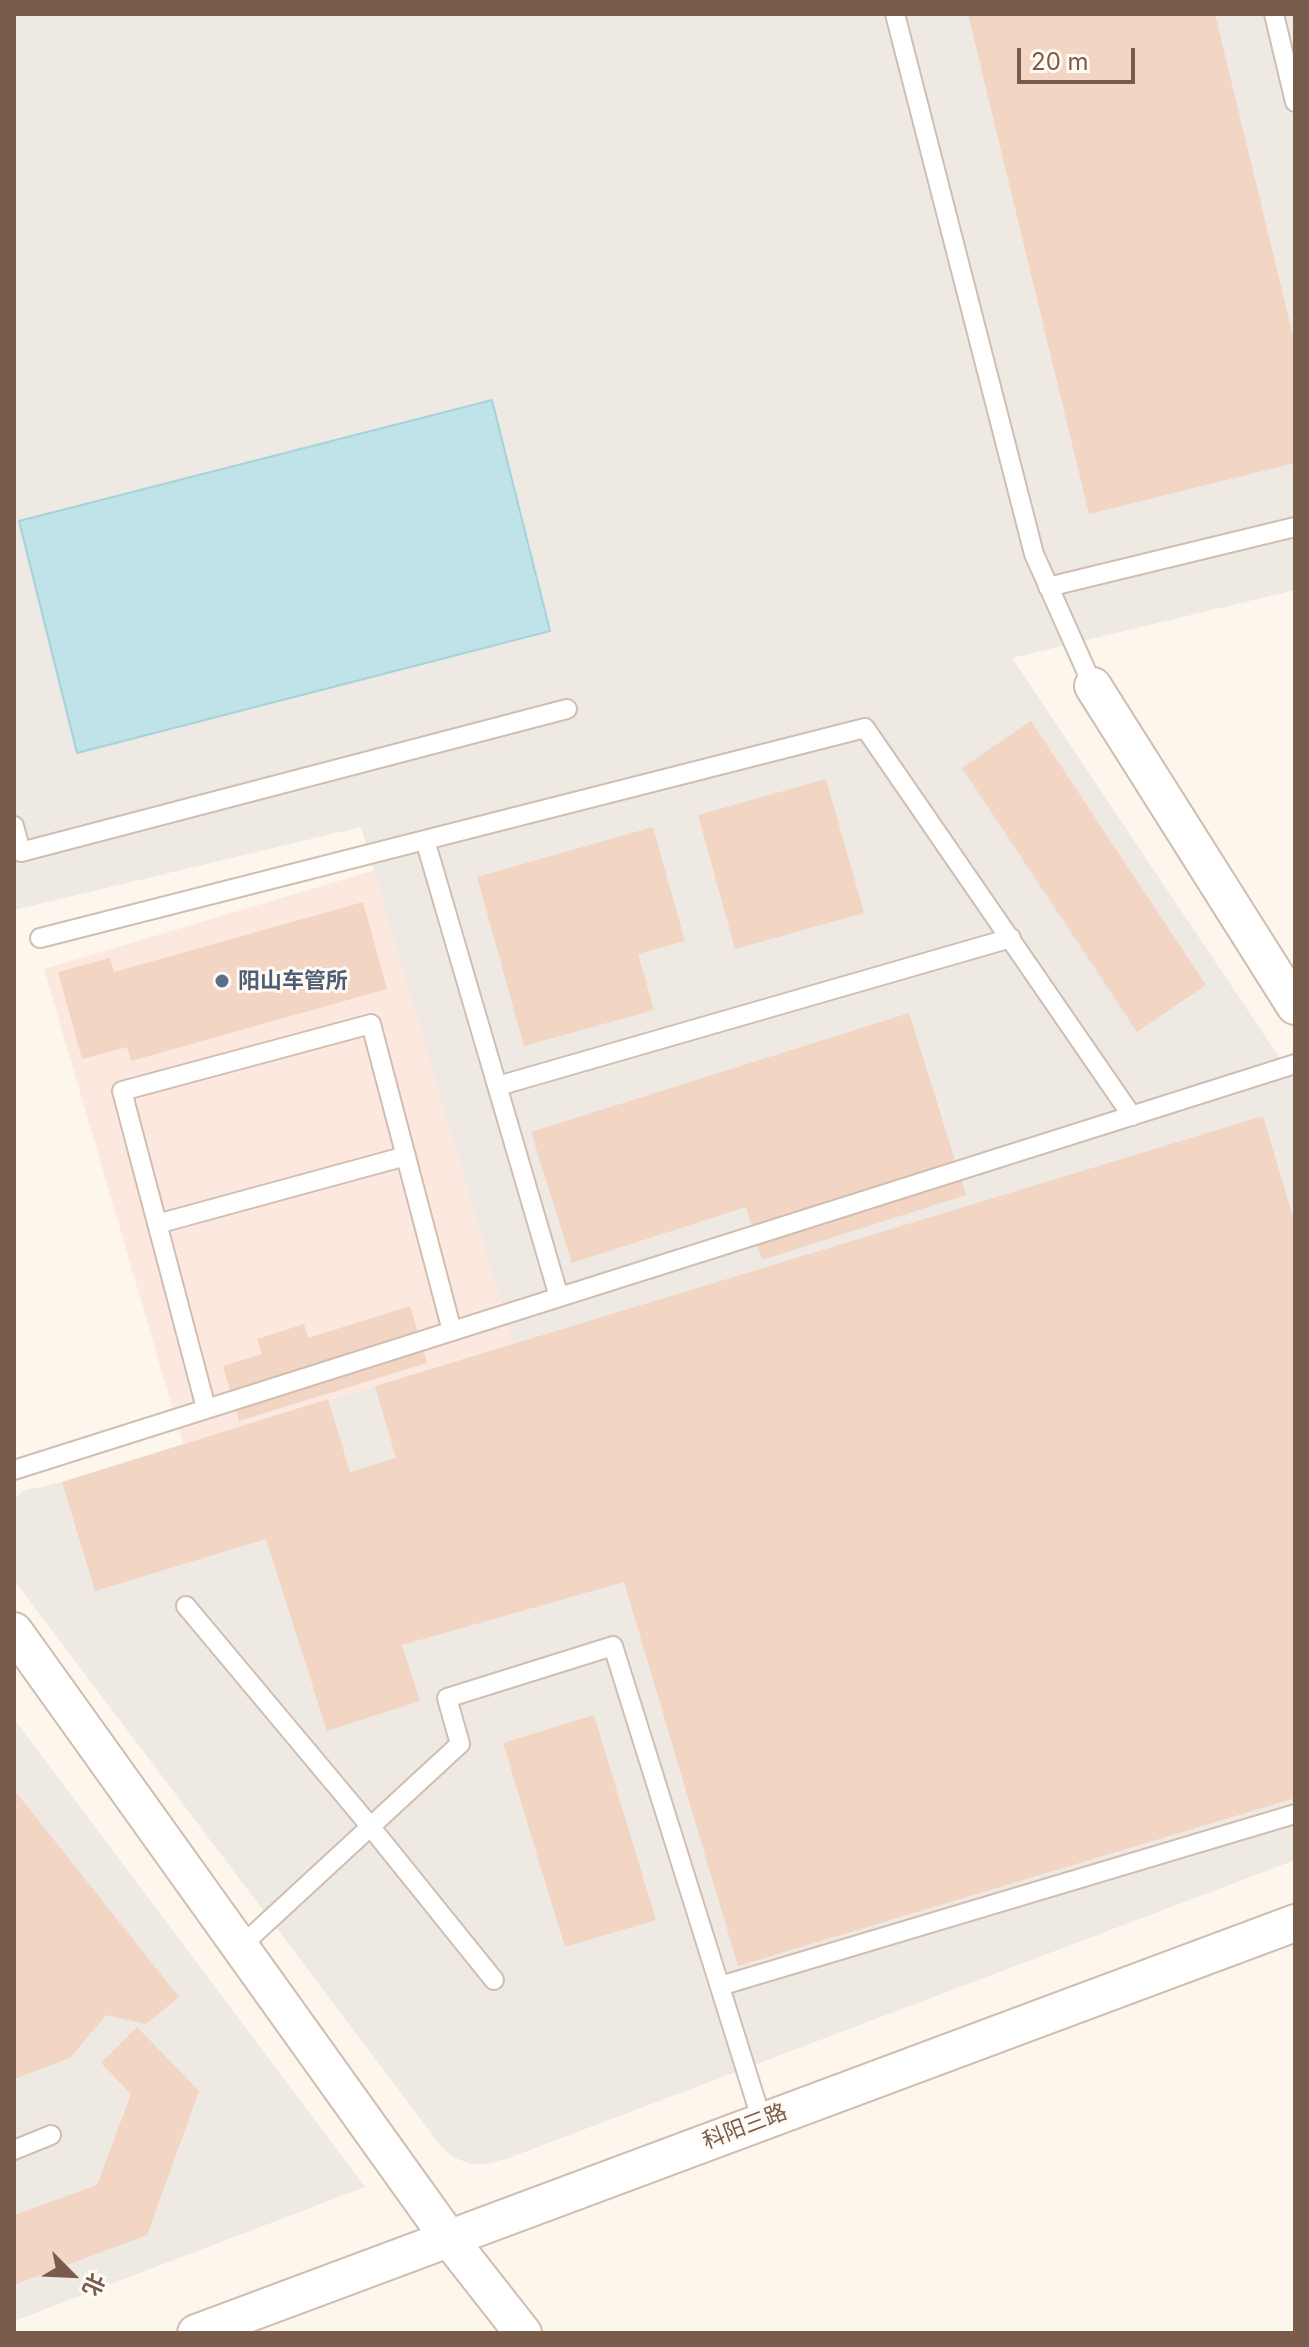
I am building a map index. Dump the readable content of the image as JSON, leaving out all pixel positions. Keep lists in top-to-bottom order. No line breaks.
{"streets":{"street":["科阳三路"]},"places":["阳山车管所"],"scale_bar":"20 m","north":"bottom right"}
